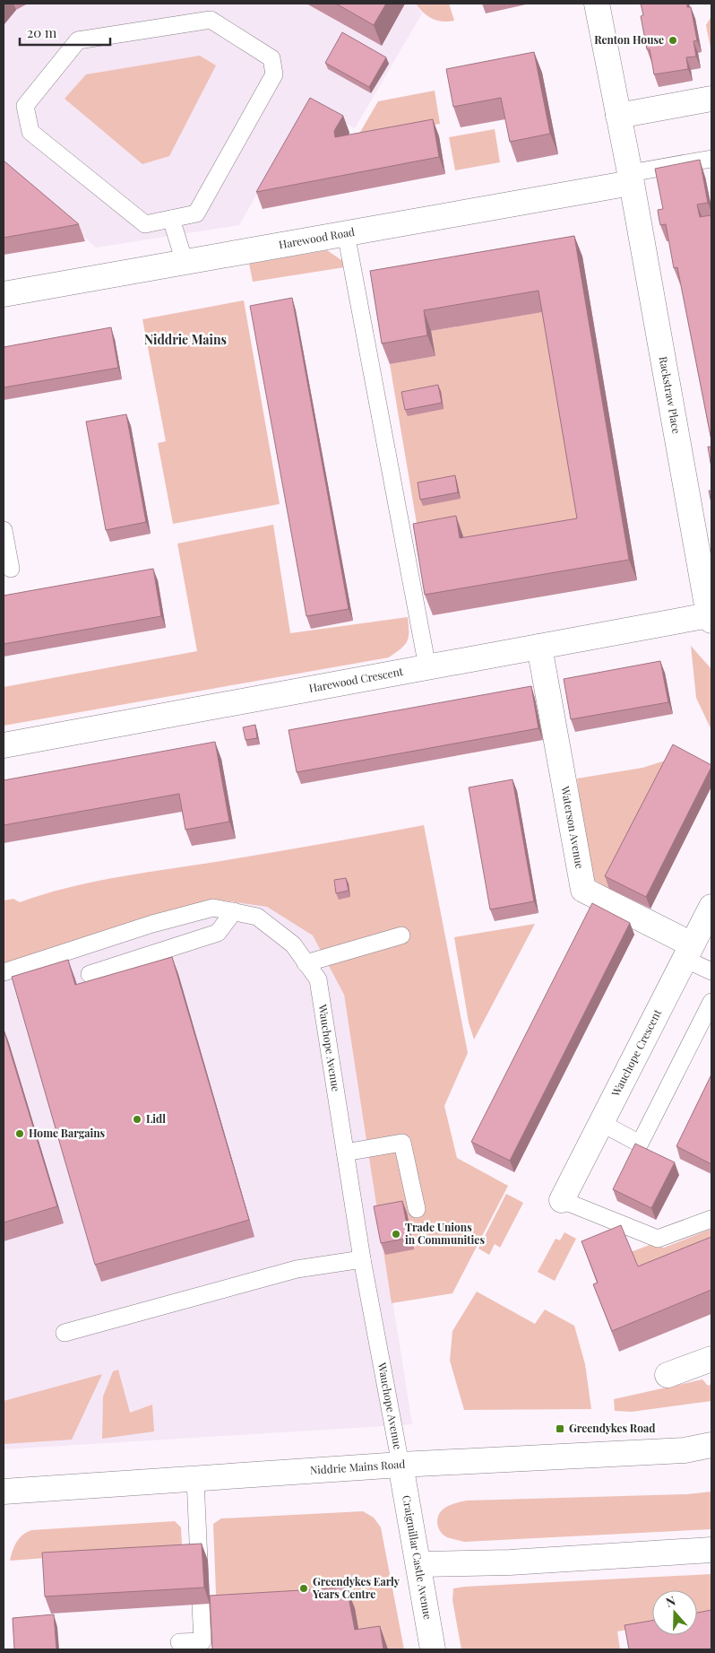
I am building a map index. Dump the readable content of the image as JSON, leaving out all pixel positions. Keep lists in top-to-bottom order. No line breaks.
{"streets":{"street":["Harewood Road","Rackstraw Place","Harewood Crescent","Waterson Avenue","Wauchope Crescent","Niddrie Mains Road","Craigmillar Castle Avenue"],"lane":["Wauchope Avenue"]},"crossings":[["Harewood Road","Rackstraw Place"],["Rackstraw Place","Harewood Crescent"],["Harewood Crescent","Waterson Avenue"],["Waterson Avenue","Wauchope Crescent"],["Wauchope Avenue","Niddrie Mains Road"],["Wauchope Avenue","Craigmillar Castle Avenue"],["Niddrie Mains Road","Craigmillar Castle Avenue"]],"districts":["Niddrie Mains"],"places":{"other":["Renton House","Lidl","Home Bargains","Trade Unions in Communities","Greendykes Early Years Centre"],"transit":["Greendykes Road"]},"scale_bar":"20 m","north":"top"}
